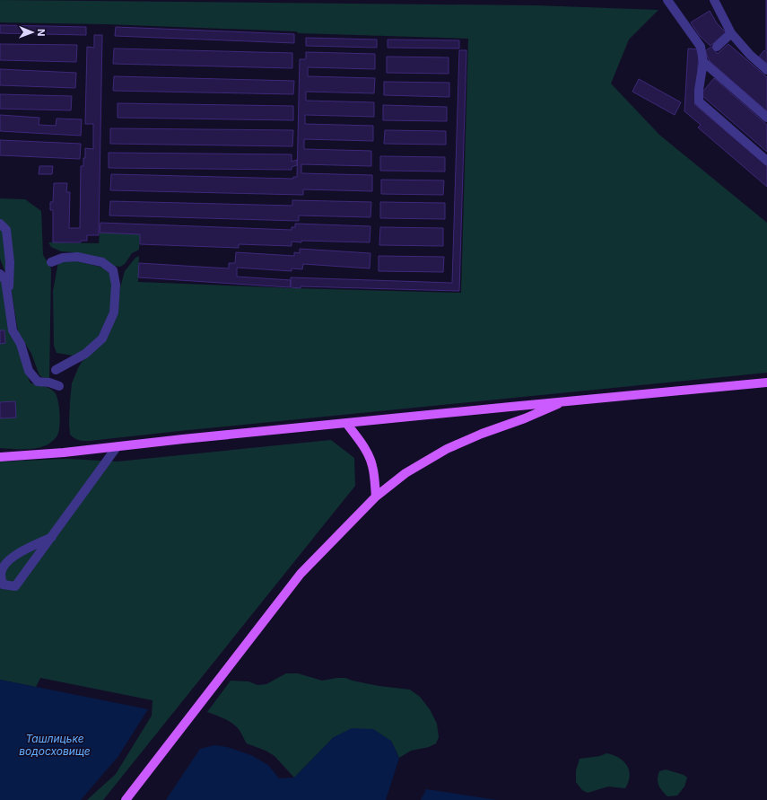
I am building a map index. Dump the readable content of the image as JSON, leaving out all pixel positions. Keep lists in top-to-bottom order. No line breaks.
{"water":["Ташлицьке водосховище"],"north":"right"}
